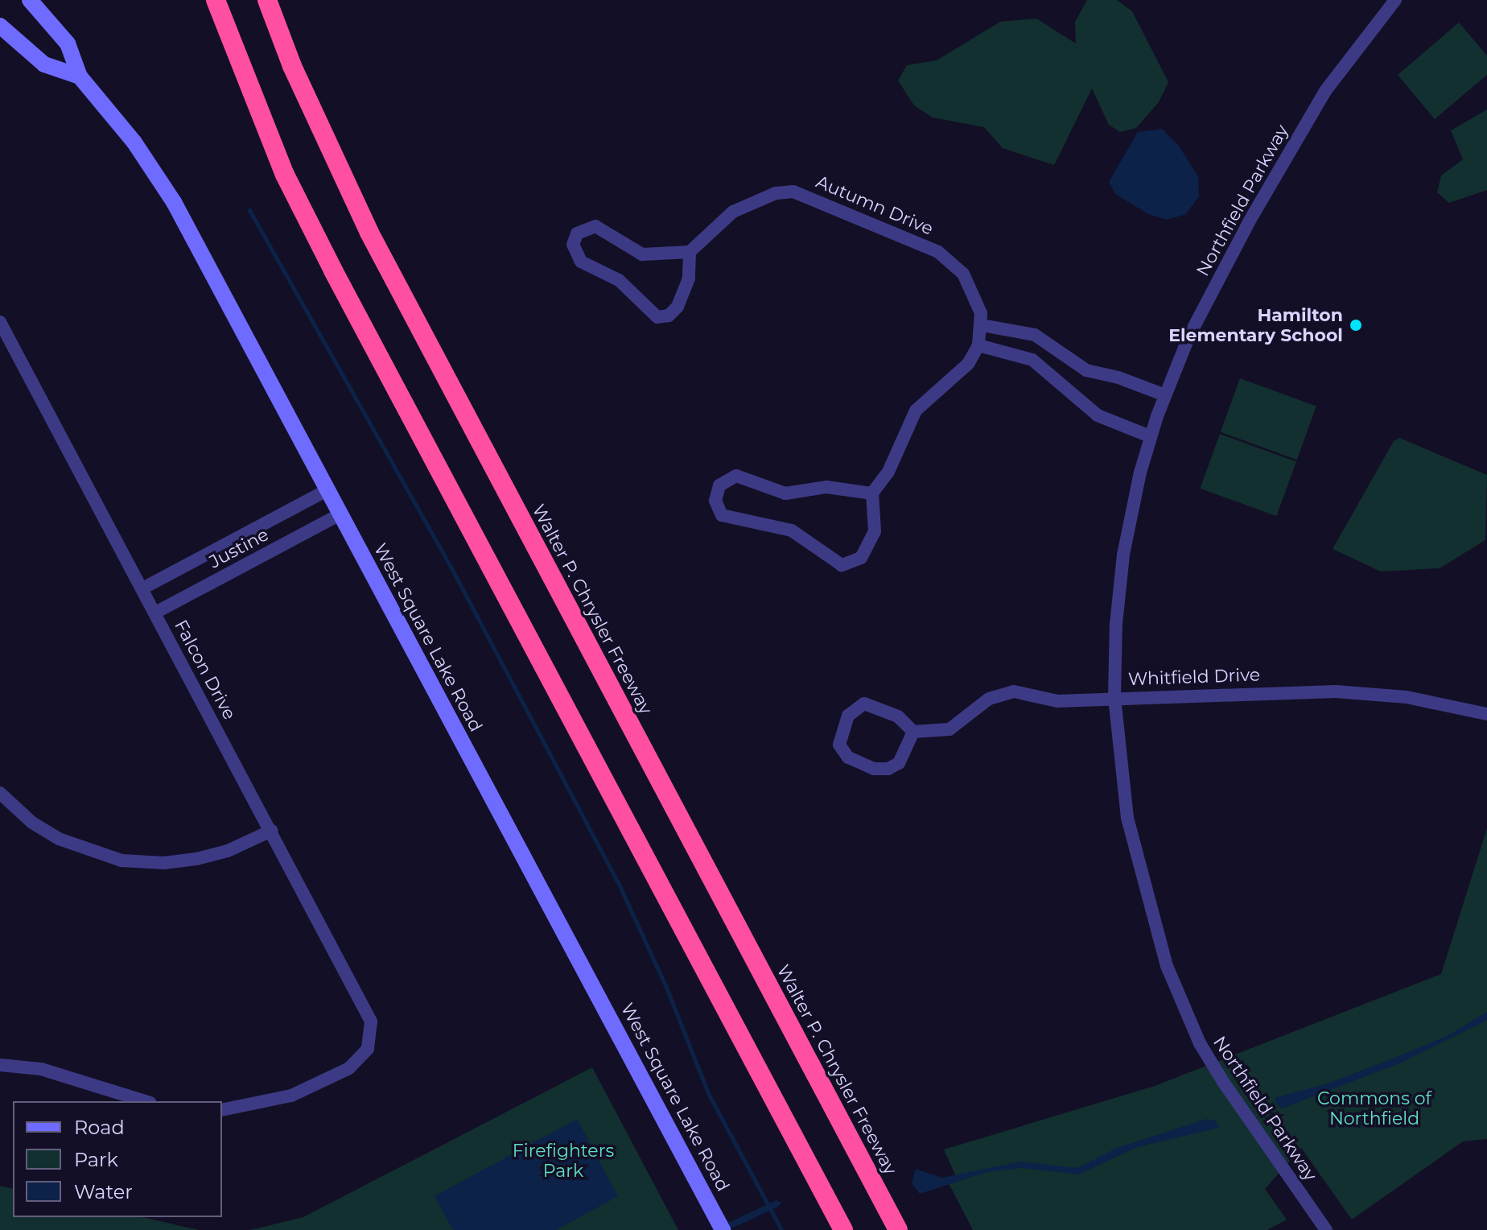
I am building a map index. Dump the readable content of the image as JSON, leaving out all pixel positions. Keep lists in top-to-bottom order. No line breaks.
{"streets":{"highway":["Walter P. Chrysler Freeway"],"main road":["West Square Lake Road"],"street":["Northfield Parkway","Autumn Drive","Justine","Falcon Drive","Whitfield Drive"]},"crossings":[["Northfield Parkway","Whitfield Drive"],["Justine","West Square Lake Road"],["Justine","Falcon Drive"]],"parks":["Commons of Northfield","Firefighters Park"],"places":["Hamilton Elementary School"],"legend":["Road","Park","Water"]}
